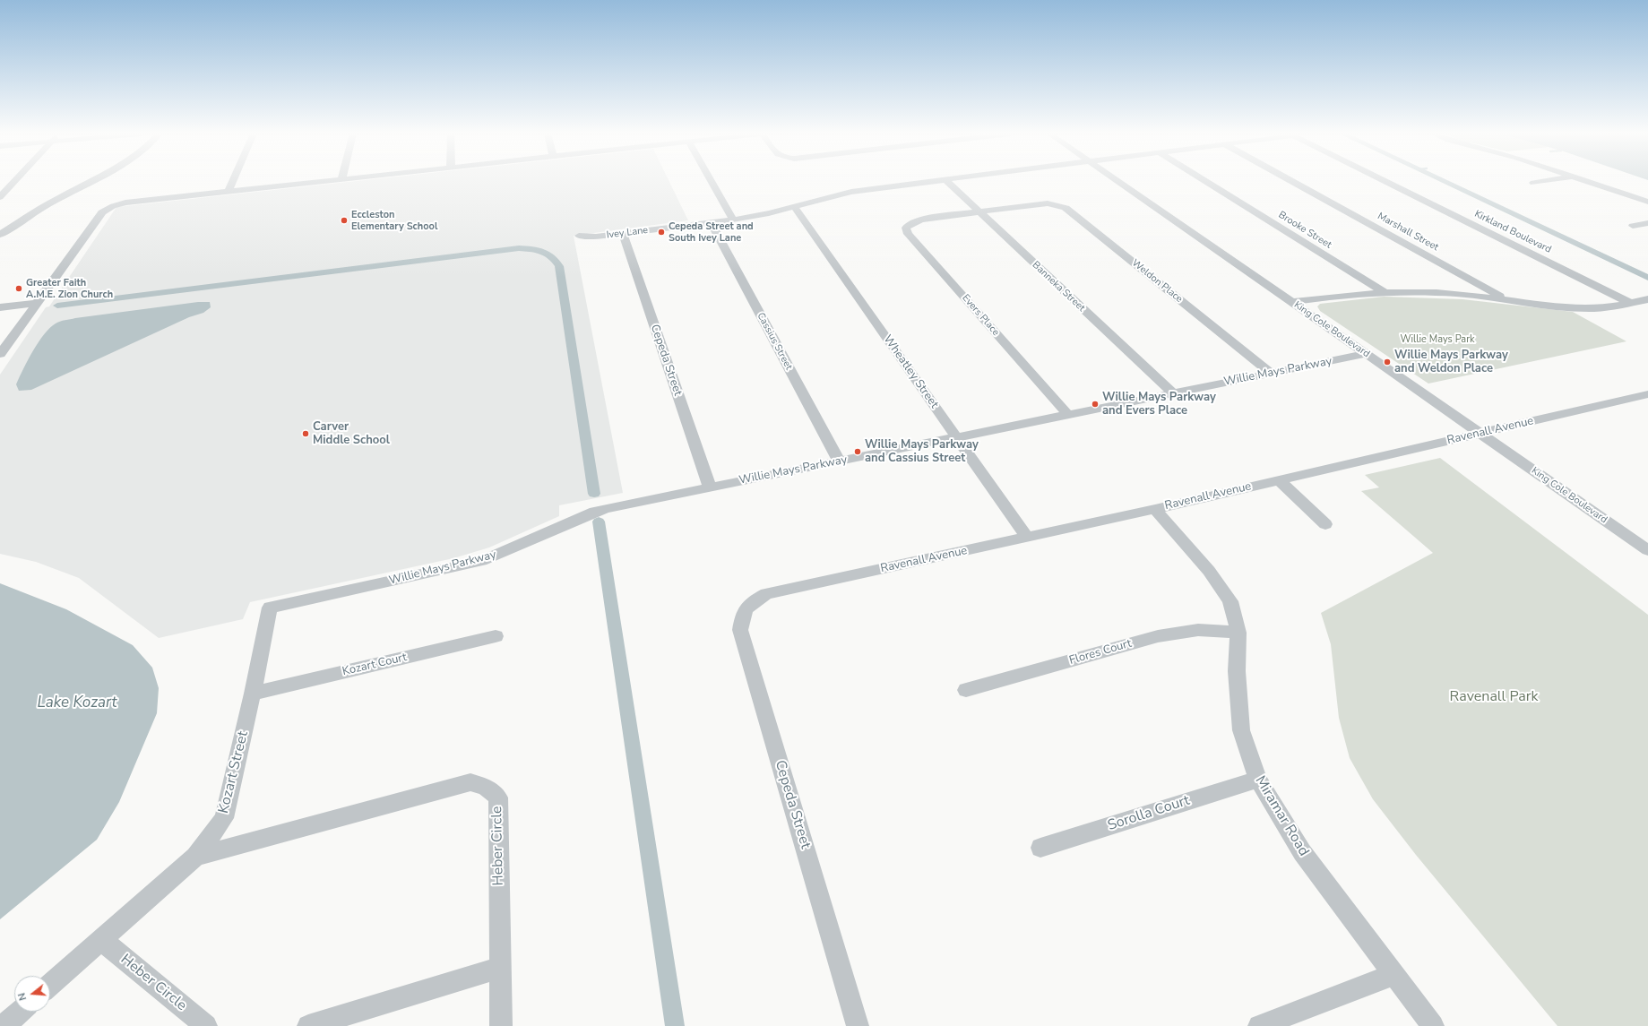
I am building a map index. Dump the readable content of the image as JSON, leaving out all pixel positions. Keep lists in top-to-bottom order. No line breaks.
{"streets":{"street":["Brooke Street","Marshall Street","Kirkland Boulevard","Ivey Lane","Weldon Place","Banneka Street","Evers Place","King Cole Boulevard","Cassius Street","Cepeda Street","Wheatley Street","Willie Mays Parkway","Ravenall Avenue","Flores Court","Kozart Court","Kozart Street","Sorolla Court","Miramar Road","Heber Circle"]},"crossings":[["Ivey Lane","Cassius Street"],["Ivey Lane","Cepeda Street"],["Ivey Lane","Wheatley Street"],["Weldon Place","Banneka Street"],["Weldon Place","Evers Place"],["Weldon Place","Willie Mays Parkway"],["Banneka Street","Willie Mays Parkway"],["Evers Place","Willie Mays Parkway"],["King Cole Boulevard","Willie Mays Parkway"],["King Cole Boulevard","Ravenall Avenue"],["Cassius Street","Willie Mays Parkway"],["Cepeda Street","Willie Mays Parkway"],["Cepeda Street","Ravenall Avenue"],["Wheatley Street","Willie Mays Parkway"],["Wheatley Street","Ravenall Avenue"],["Willie Mays Parkway","Kozart Street"],["Ravenall Avenue","Miramar Road"],["Flores Court","Miramar Road"],["Kozart Court","Kozart Street"],["Kozart Street","Heber Circle"],["Sorolla Court","Miramar Road"]],"water":["Lake Kozart"],"parks":["Willie Mays Park","Ravenall Park"],"places":["Eccleston Elementary School","Cepeda Street and South Ivey Lane","Greater Faith A.M.E. Zion Church","Willie Mays Parkway and Weldon Place","Willie Mays Parkway and Evers Place","Carver Middle School","Willie Mays Parkway and Cassius Street"],"north":"left"}
